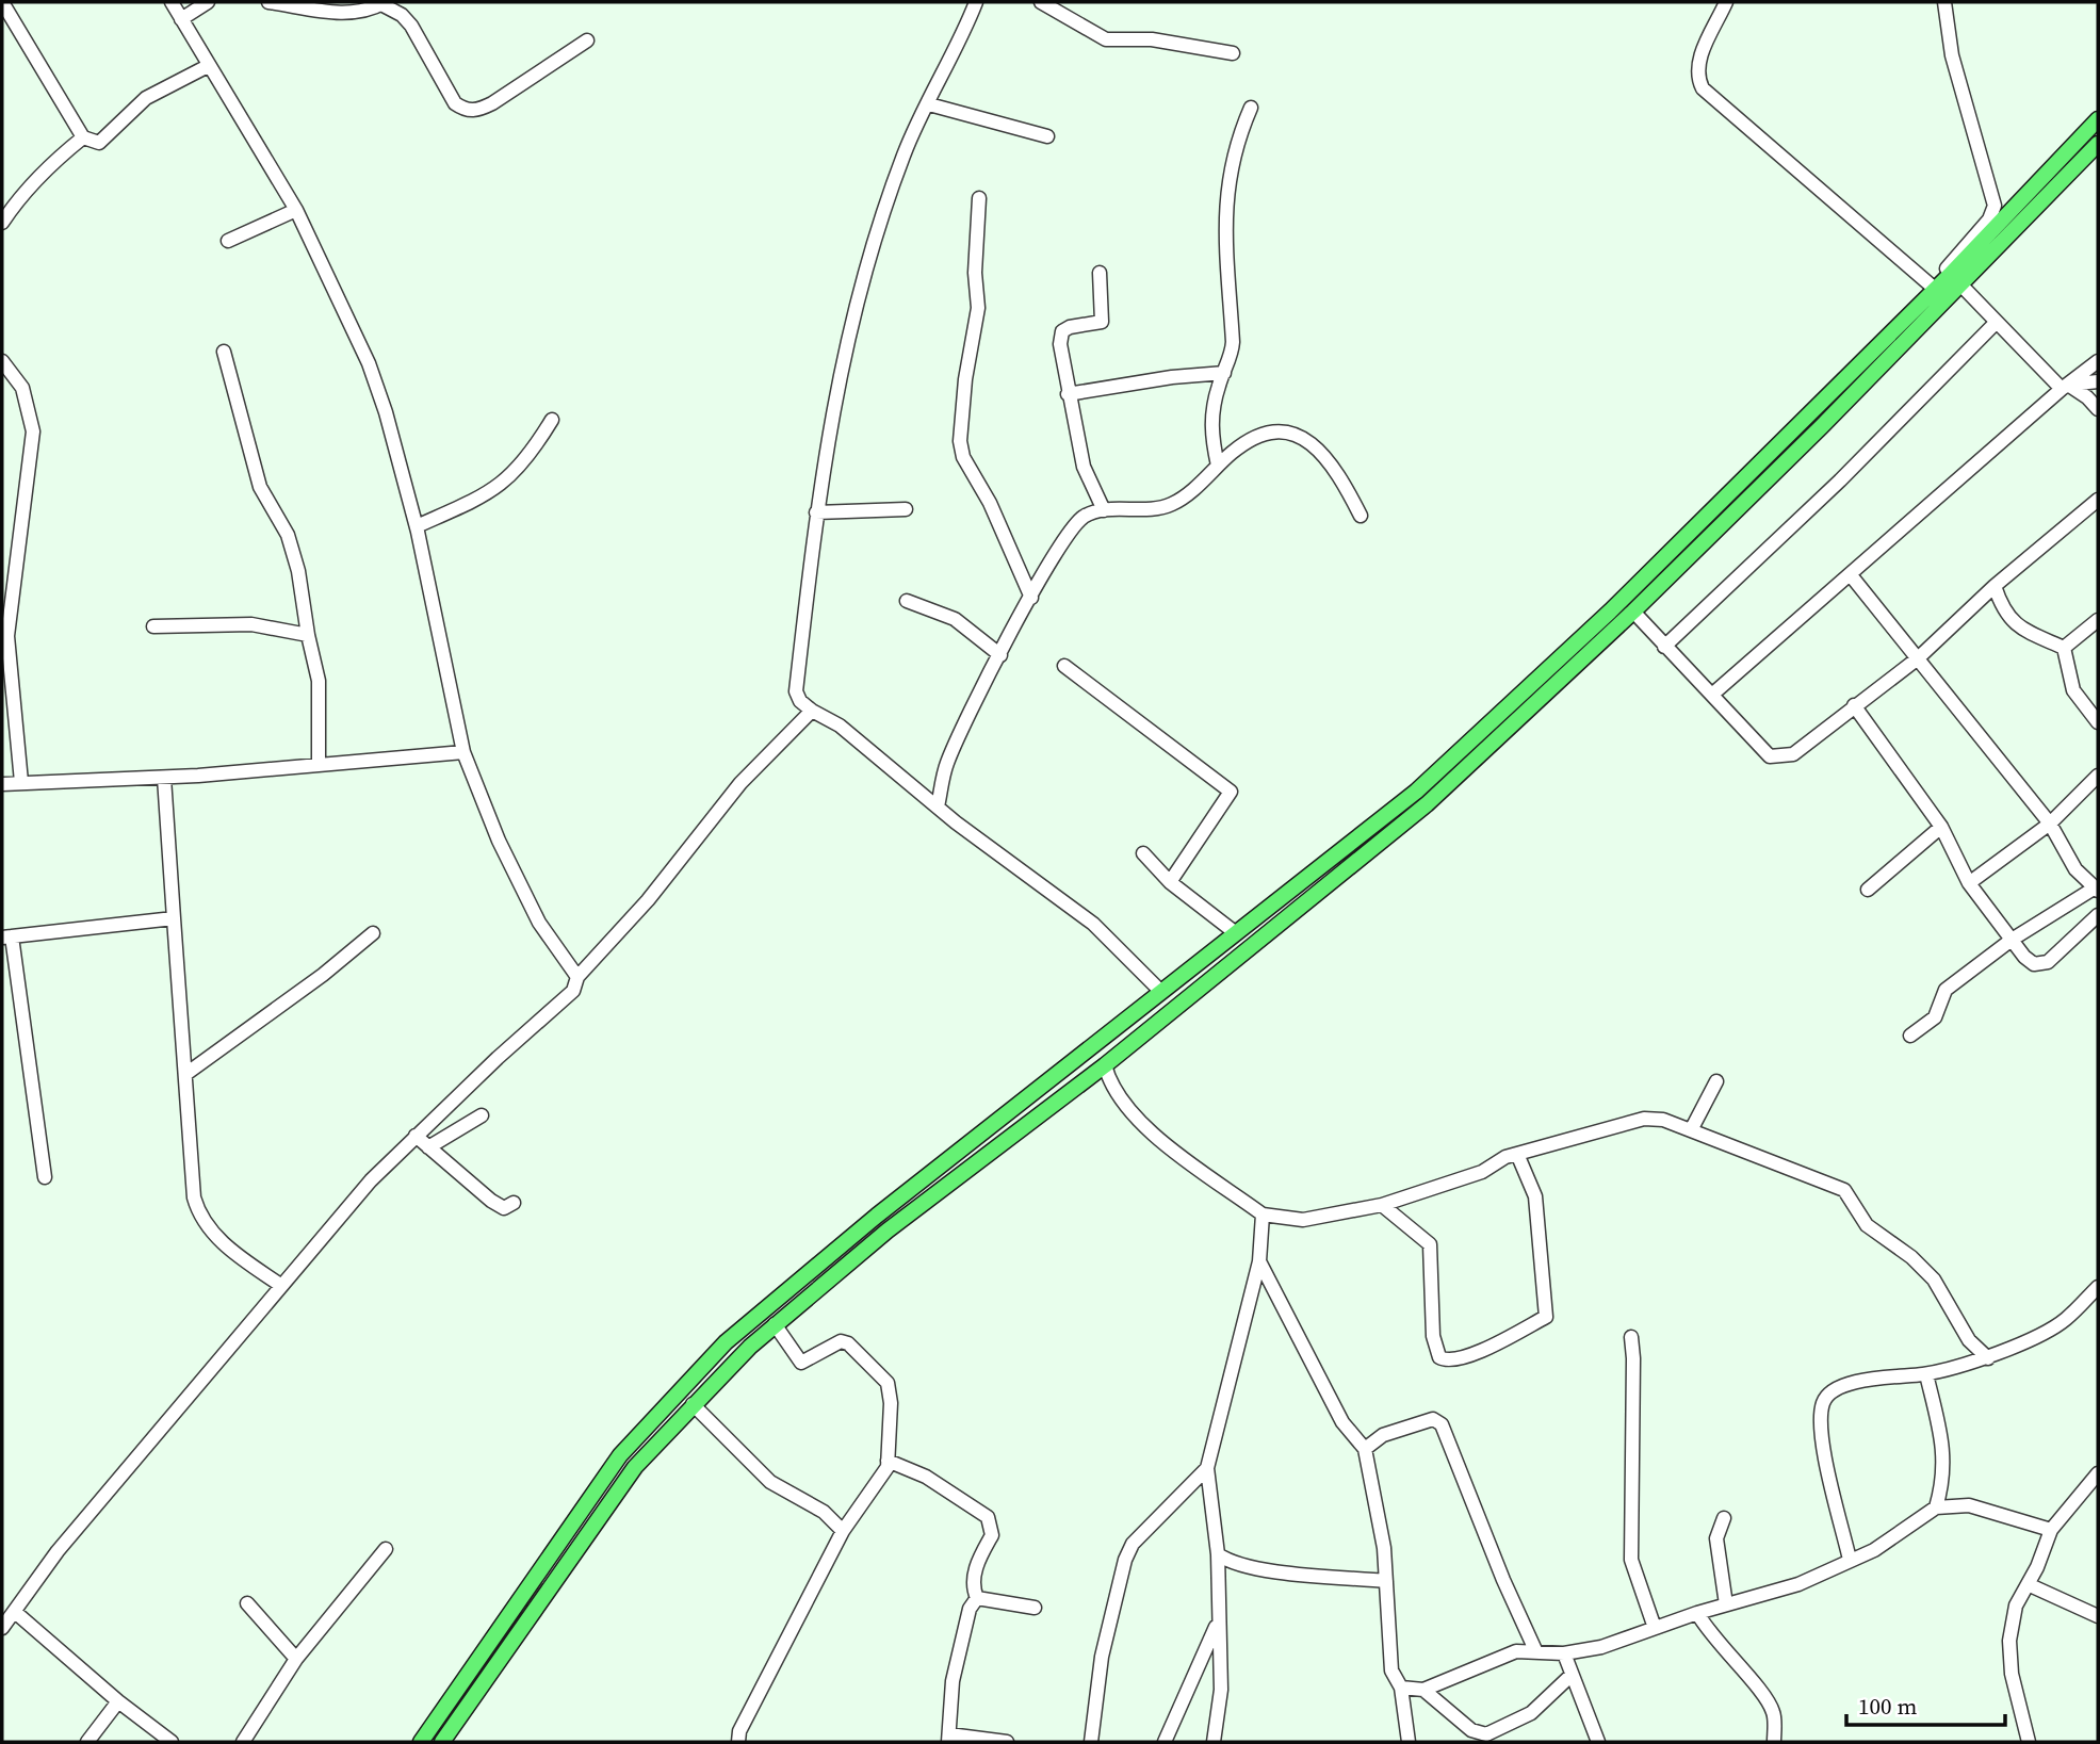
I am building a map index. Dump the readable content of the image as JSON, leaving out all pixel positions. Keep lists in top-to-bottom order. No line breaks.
{"scale_bar":"100 m"}
